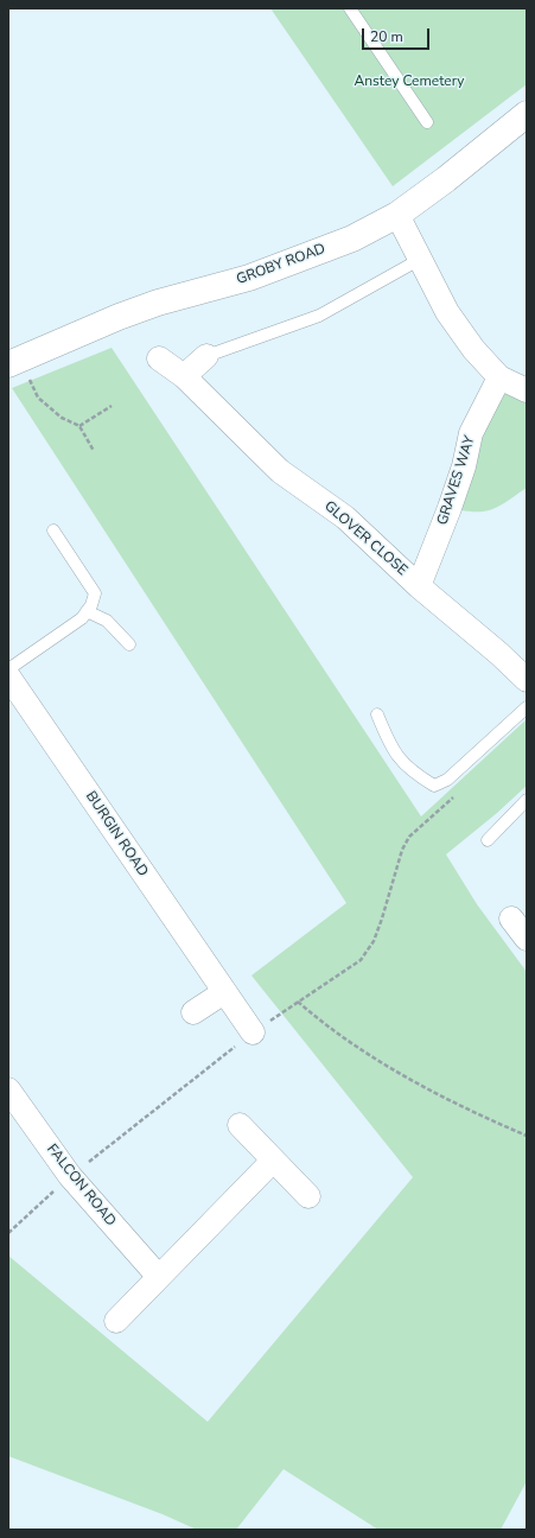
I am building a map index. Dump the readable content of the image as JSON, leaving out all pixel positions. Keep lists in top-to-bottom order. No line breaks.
{"streets":{"street":["GROBY ROAD","GRAVES WAY","GLOVER CLOSE","BURGIN ROAD","FALCON ROAD"]},"crossings":[["GRAVES WAY","GLOVER CLOSE"]],"parks":["Anstey Cemetery"],"scale_bar":"20 m"}
